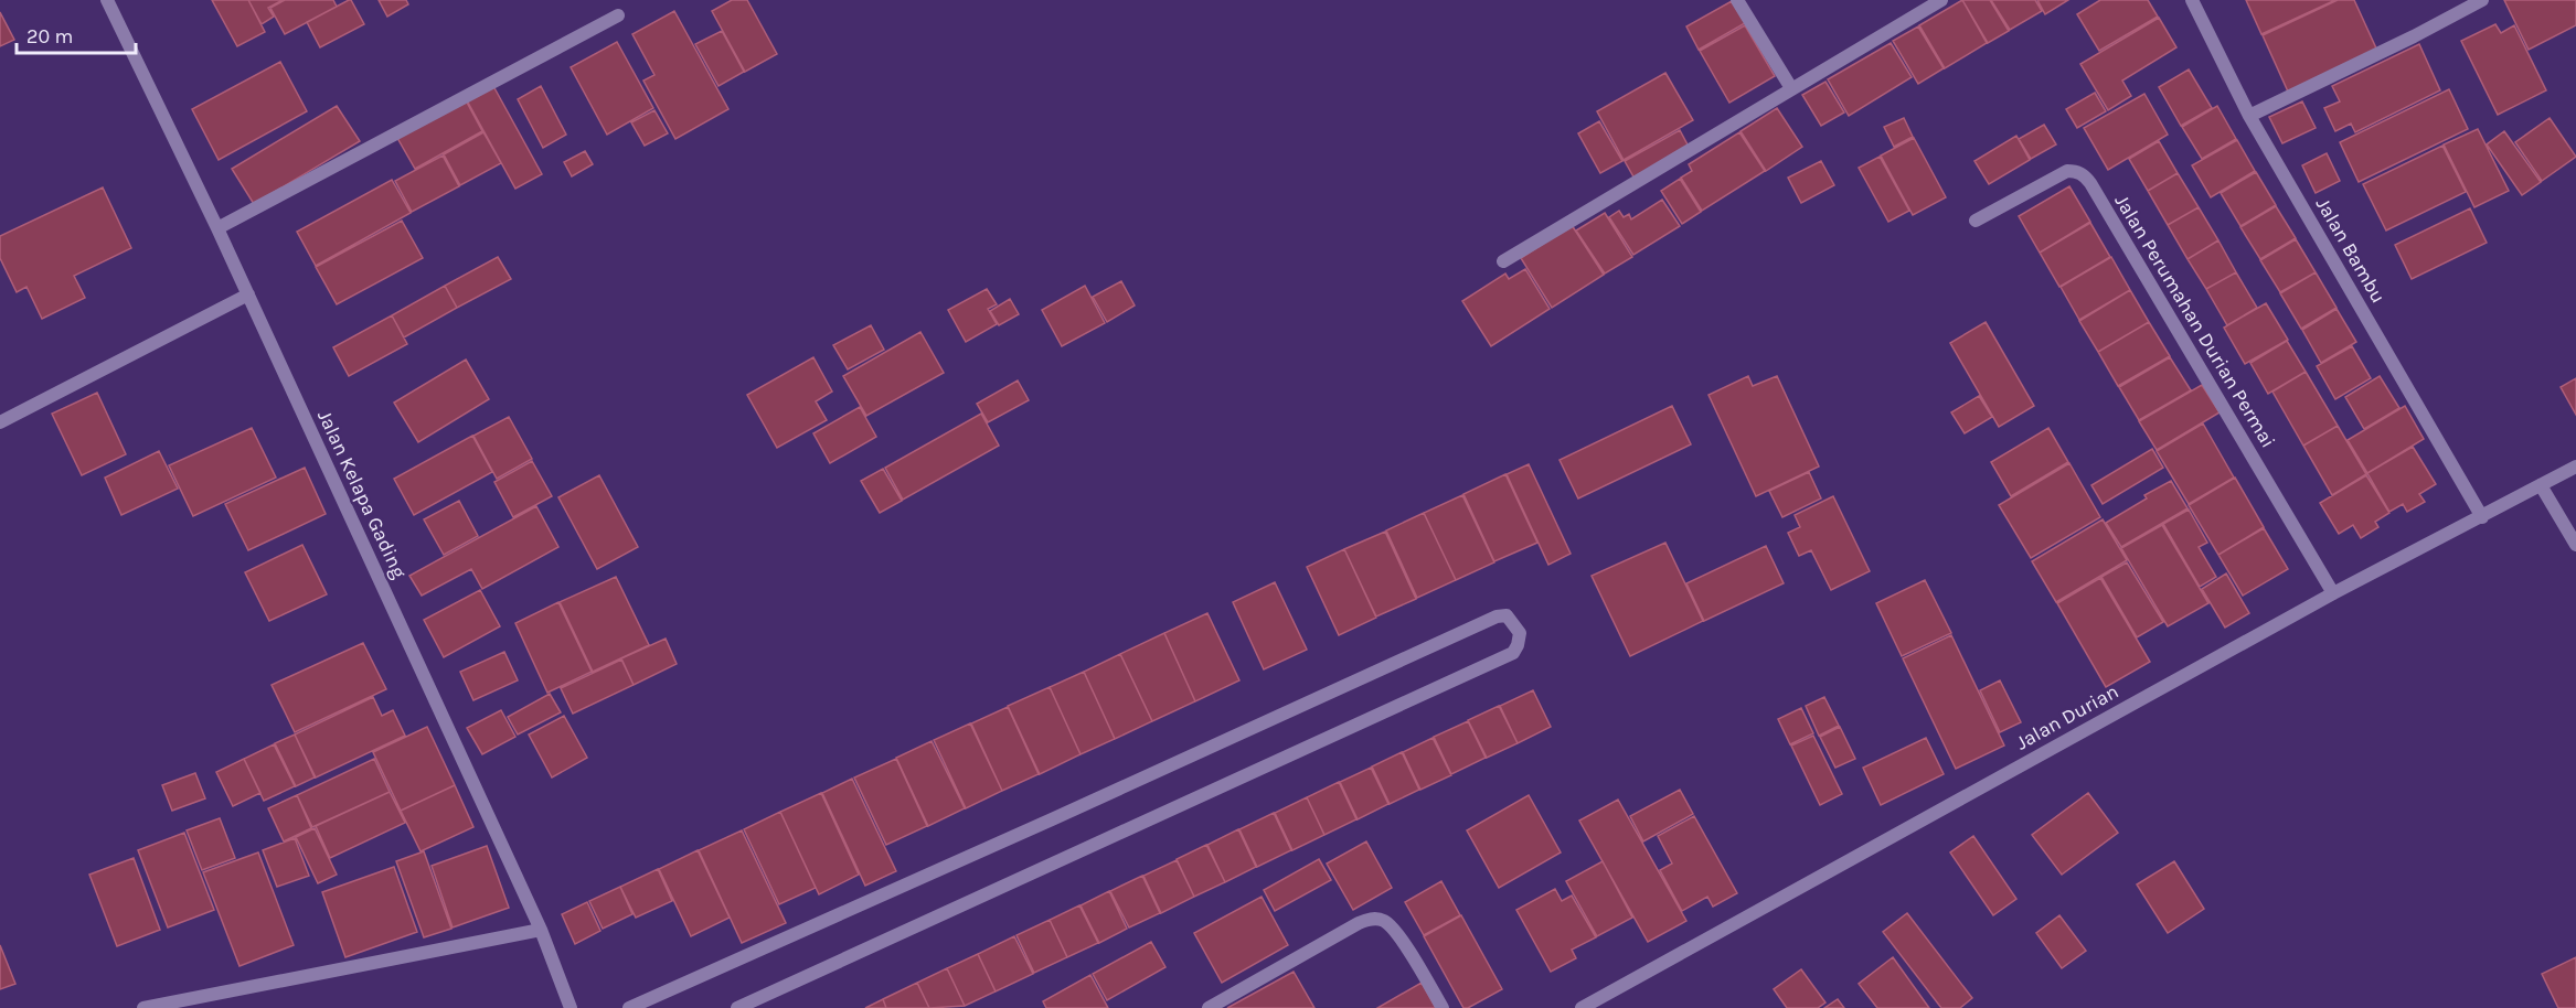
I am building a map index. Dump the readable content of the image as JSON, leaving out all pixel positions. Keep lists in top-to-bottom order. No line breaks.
{"streets":{"street":["Jalan Bambu","Jalan Perumahan Durian Permai","Jalan Kelapa Gading","Jalan Durian"]},"crossings":[["Jalan Bambu","Jalan Durian"],["Jalan Perumahan Durian Permai","Jalan Durian"]],"scale_bar":"20 m"}
